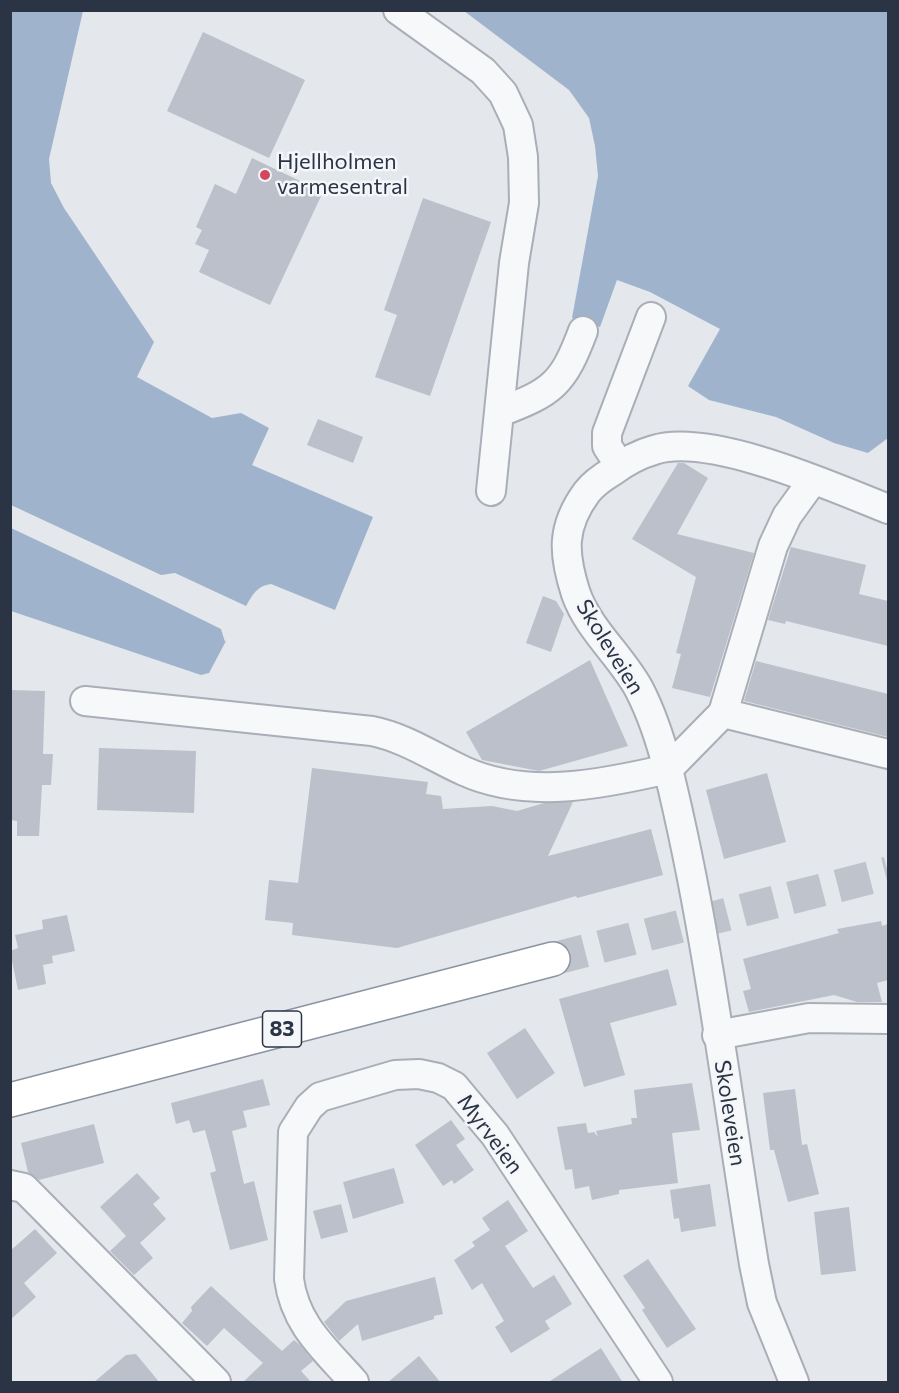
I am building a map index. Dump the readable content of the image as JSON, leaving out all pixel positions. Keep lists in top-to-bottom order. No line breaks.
{"streets":{"highway":["83"],"street":["Skoleveien","Myrveien"]},"places":["Hjellholmen varmesentral"]}
